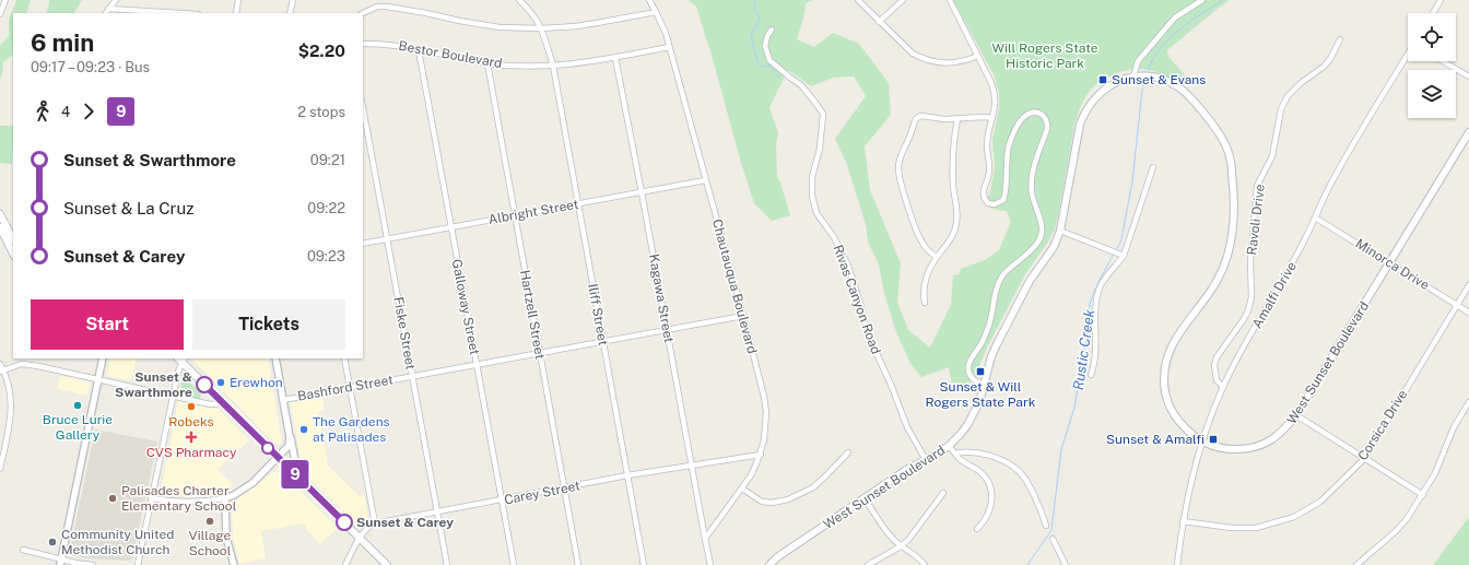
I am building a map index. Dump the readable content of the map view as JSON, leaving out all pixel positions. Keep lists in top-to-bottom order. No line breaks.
{"streets":{"main road":["West Sunset Boulevard"],"street":["Bestor Boulevard","Albright Street","Ravoli Drive","Minorca Drive","Chautauqua Boulevard","Amalfi Drive","Kagawa Street","Rivas Canyon Road","Galloway Street","Hartzell Street","Iliff Street","Fiske Street","Bashford Street","Corsica Drive","Carey Street"]},"crossings":[["Bestor Boulevard","Chautauqua Boulevard"],["Bestor Boulevard","Kagawa Street"],["Bestor Boulevard","Galloway Street"],["Bestor Boulevard","Hartzell Street"],["Bestor Boulevard","Iliff Street"],["Albright Street","Chautauqua Boulevard"],["Albright Street","Kagawa Street"],["Albright Street","Galloway Street"],["Albright Street","Hartzell Street"],["Albright Street","Iliff Street"],["Albright Street","Fiske Street"],["Ravoli Drive","Amalfi Drive"],["Minorca Drive","Amalfi Drive"],["Minorca Drive","West Sunset Boulevard"],["Minorca Drive","Corsica Drive"],["Chautauqua Boulevard","Kagawa Street"],["Chautauqua Boulevard","Bashford Street"],["Chautauqua Boulevard","Carey Street"],["Amalfi Drive","West Sunset Boulevard"],["Amalfi Drive","Corsica Drive"],["Kagawa Street","Bashford Street"],["Kagawa Street","Carey Street"],["Rivas Canyon Road","West Sunset Boulevard"],["Galloway Street","Bashford Street"],["Galloway Street","Carey Street"],["Hartzell Street","Bashford Street"],["Hartzell Street","Carey Street"],["Iliff Street","Bashford Street"],["Iliff Street","Carey Street"],["Fiske Street","Bashford Street"],["Fiske Street","Carey Street"]],"water":["Rustic Creek"],"parks":["Will Rogers State Historic Park"],"places":{"transit":["Sunset & Evans","Sunset & Will Rogers State Park","Sunset & Amalfi"],"other":["Erewhon","Sunset & Swarthmore","Bruce Lurie Gallery","Robeks","The Gardens at Palisades","Palisades Charter Elementary School","Village School","Sunset & Carey","Community United Methodist Church"],"health":["CVS Pharmacy"]},"lines":["bus line 9"],"page":{"on_map":"9","heading":["6 min","09:17 – 09:23 · Bus","$2.20"],"legs":["4","9","2 stops"],"list":[{"name":"Sunset & Swarthmore","value":"09:21"},{"name":"Sunset & La Cruz","value":"09:22"},{"name":"Sunset & Carey","value":"09:23"}],"buttons":["Start","Tickets"]}}
